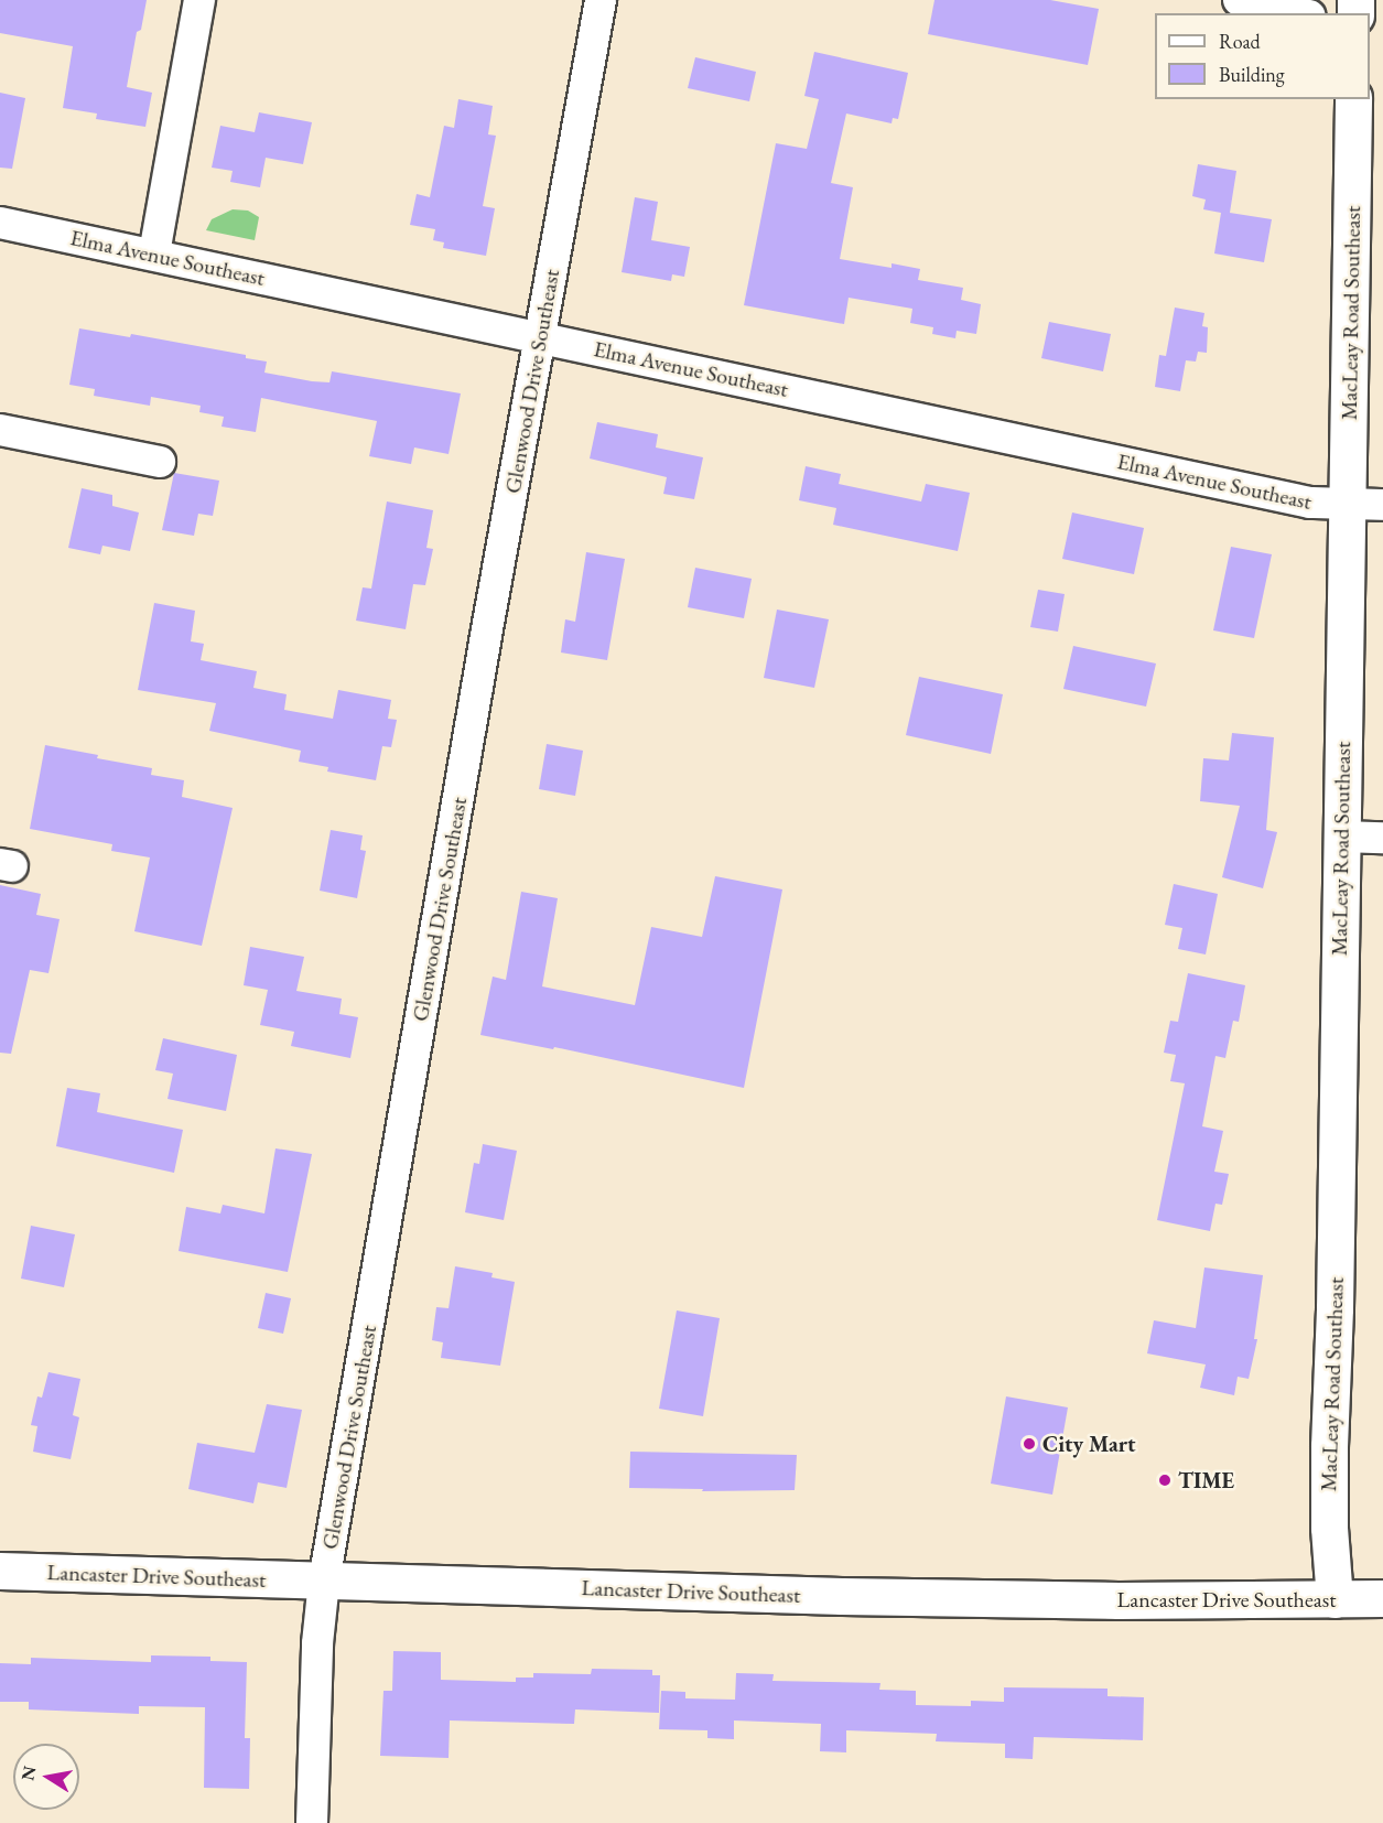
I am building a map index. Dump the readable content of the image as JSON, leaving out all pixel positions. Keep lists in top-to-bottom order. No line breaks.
{"streets":{"street":["Elma Avenue Southeast","MacLeay Road Southeast","Glenwood Drive Southeast","Lancaster Drive Southeast"]},"crossings":[["Elma Avenue Southeast","MacLeay Road Southeast"],["Elma Avenue Southeast","Glenwood Drive Southeast"],["MacLeay Road Southeast","Lancaster Drive Southeast"],["Glenwood Drive Southeast","Lancaster Drive Southeast"]],"places":["City Mart","TIME"],"legend":["Road","Building"],"north":"left"}
